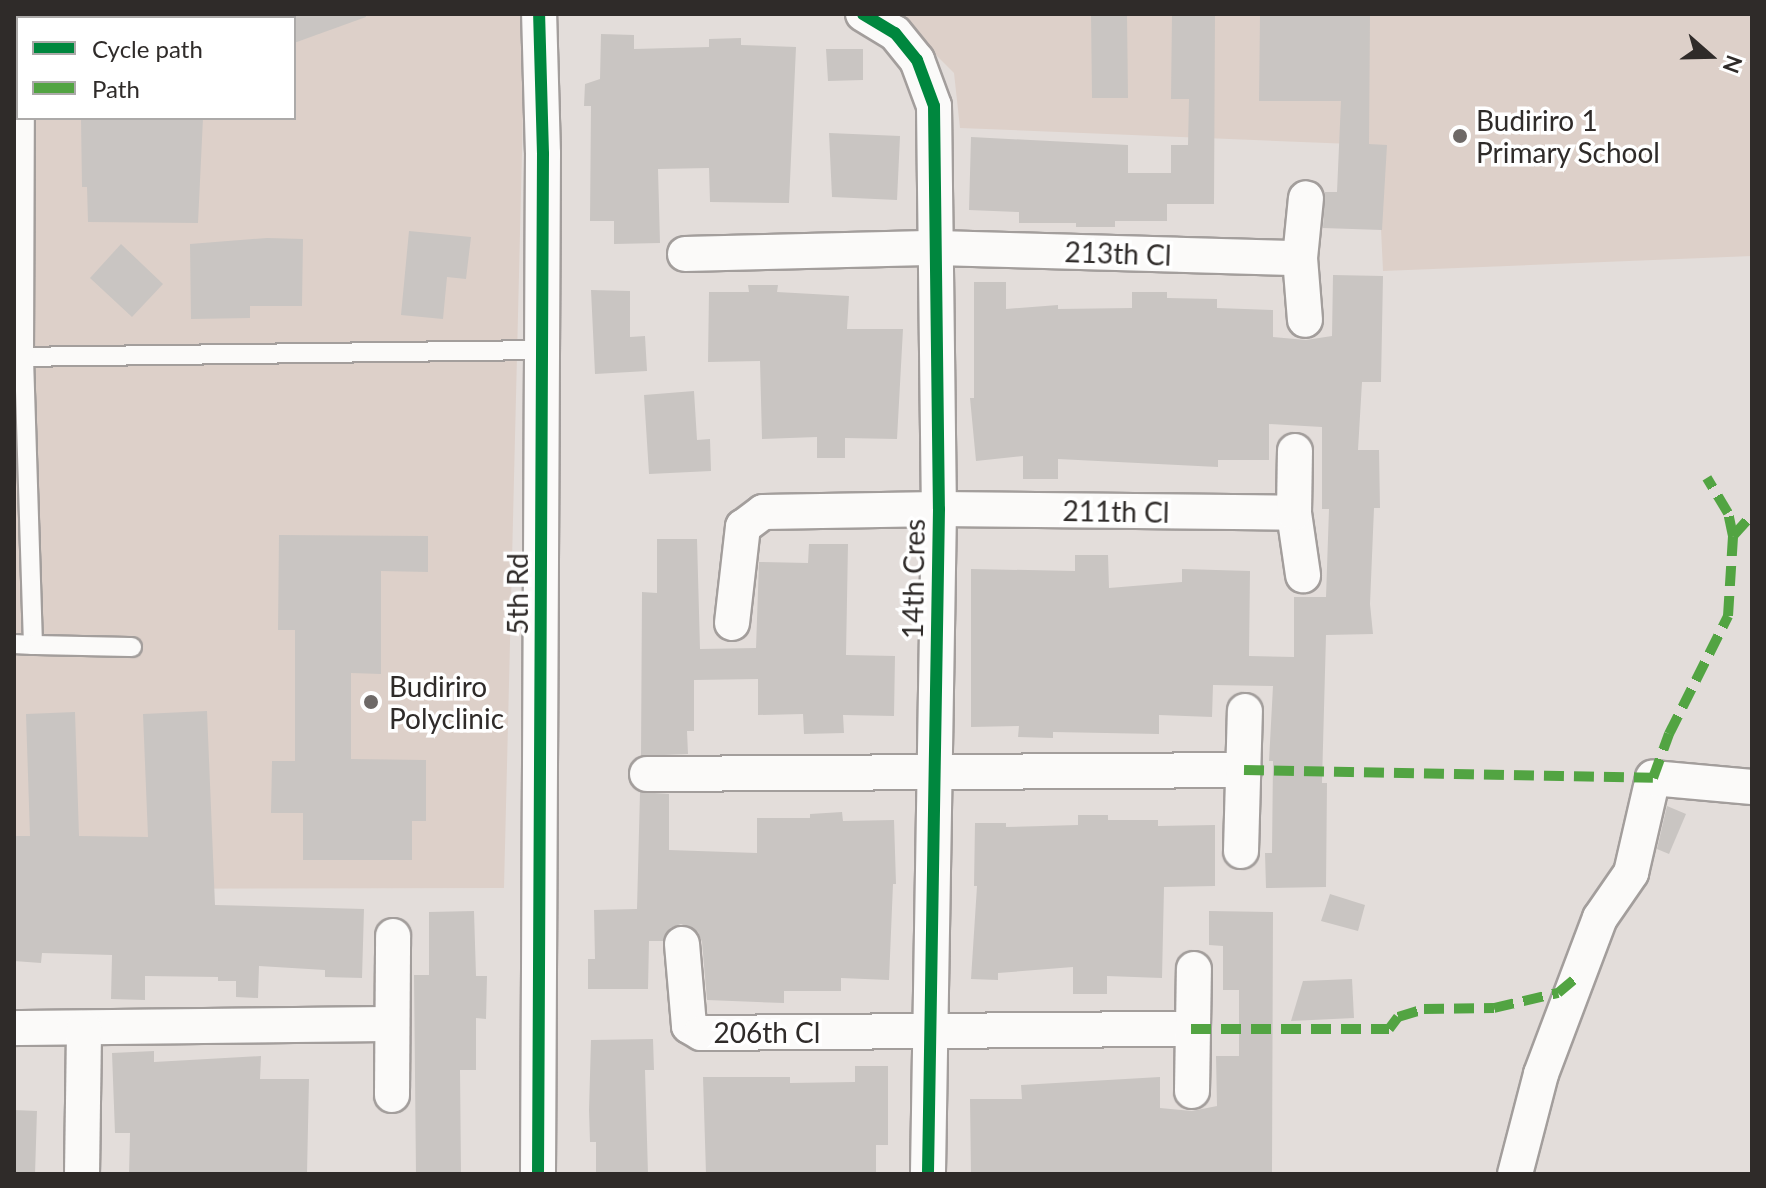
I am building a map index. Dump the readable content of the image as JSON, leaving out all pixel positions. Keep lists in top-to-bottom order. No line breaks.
{"streets":{"street":["213th Cl","211th Cl","14th Cres","5th Rd","206th Cl"]},"crossings":[["213th Cl","14th Cres"],["211th Cl","14th Cres"],["14th Cres","206th Cl"]],"places":["Budiriro 1 Primary School","Budiriro Polyclinic"],"legend":["Cycle path","Path"],"north":"right"}
